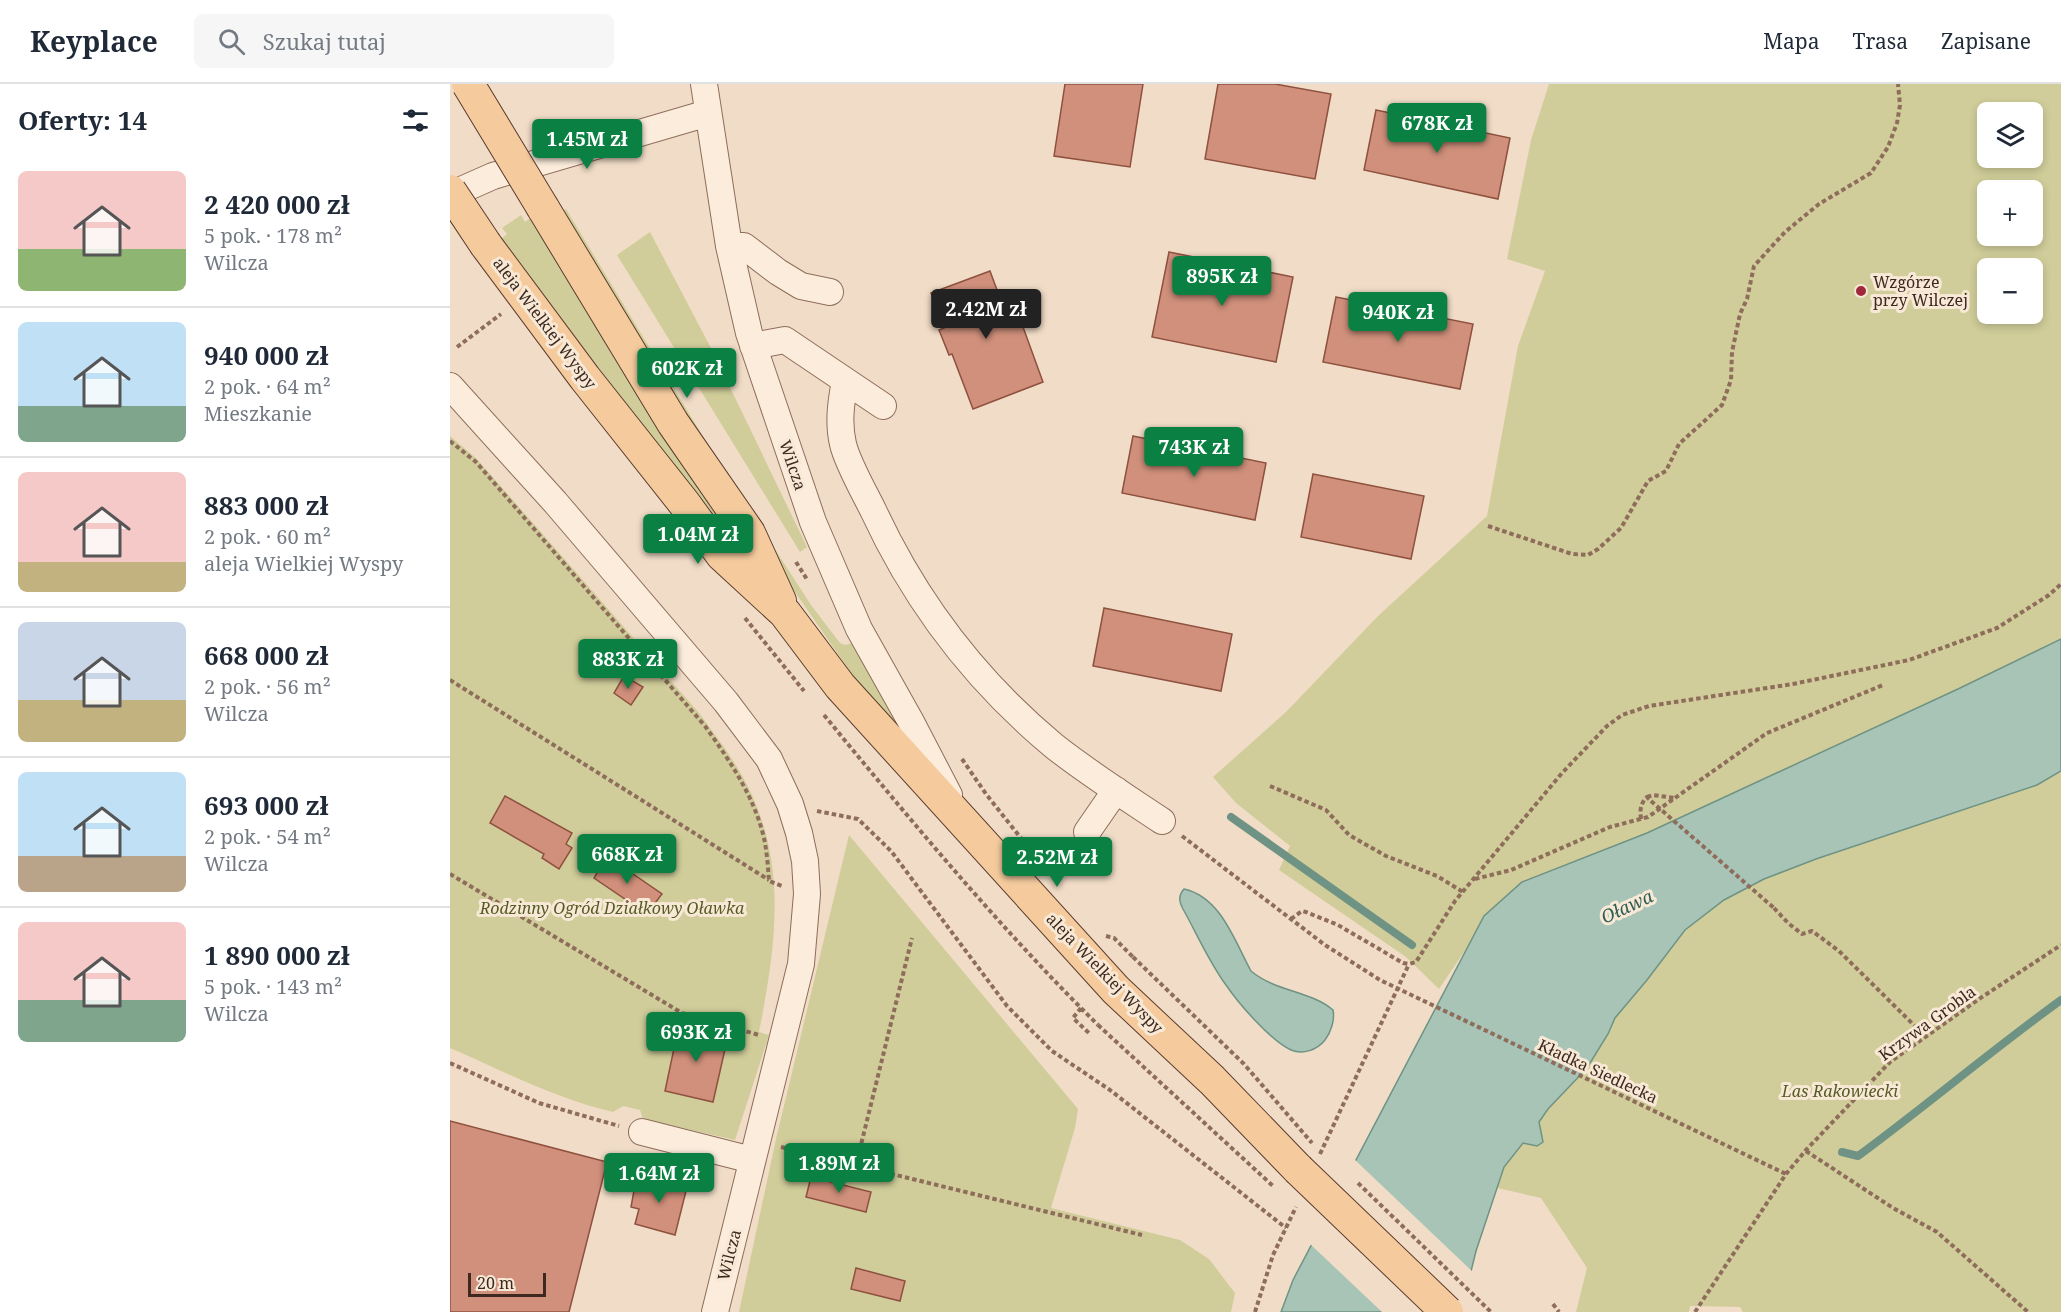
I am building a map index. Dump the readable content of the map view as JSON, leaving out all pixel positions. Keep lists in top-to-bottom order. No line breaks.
{"streets":{"main road":["aleja Wielkiej Wyspy"],"street":["Wilcza"],"path":["Krzywa Grobla","Kładka Siedlecka"]},"crossings":[["aleja Wielkiej Wyspy","Wilcza"],["Krzywa Grobla","Kładka Siedlecka"]],"water":["Oława"],"parks":["Rodzinny Ogród Działkowy Oławka","Las Rakowiecki"],"places":["Wzgórze przy Wilczej"],"scale_bar":"20 m","page":{"header":"Keyplace","search":"Szukaj tutaj","nav":["Mapa","Trasa","Zapisane"],"heading":"Oferty: 14","map_buttons":["+","−"],"price":["678K zł","1.45M zł","895K zł","2.42M zł","940K zł","602K zł","743K zł","1.04M zł","883K zł","668K zł","2.52M zł","693K zł","1.89M zł","1.64M zł"],"list":[{"name":"2 420 000 zł","note":"5 pok. · 178 m² · Wilcza"},{"name":"940 000 zł","note":"2 pok. · 64 m² · Mieszkanie"},{"name":"883 000 zł","note":"2 pok. · 60 m² · aleja Wielkiej Wyspy"},{"name":"668 000 zł","note":"2 pok. · 56 m² · Wilcza"},{"name":"693 000 zł","note":"2 pok. · 54 m² · Wilcza"},{"name":"1 890 000 zł","note":"5 pok. · 143 m² · Wilcza"}],"scale":"20 m"}}
